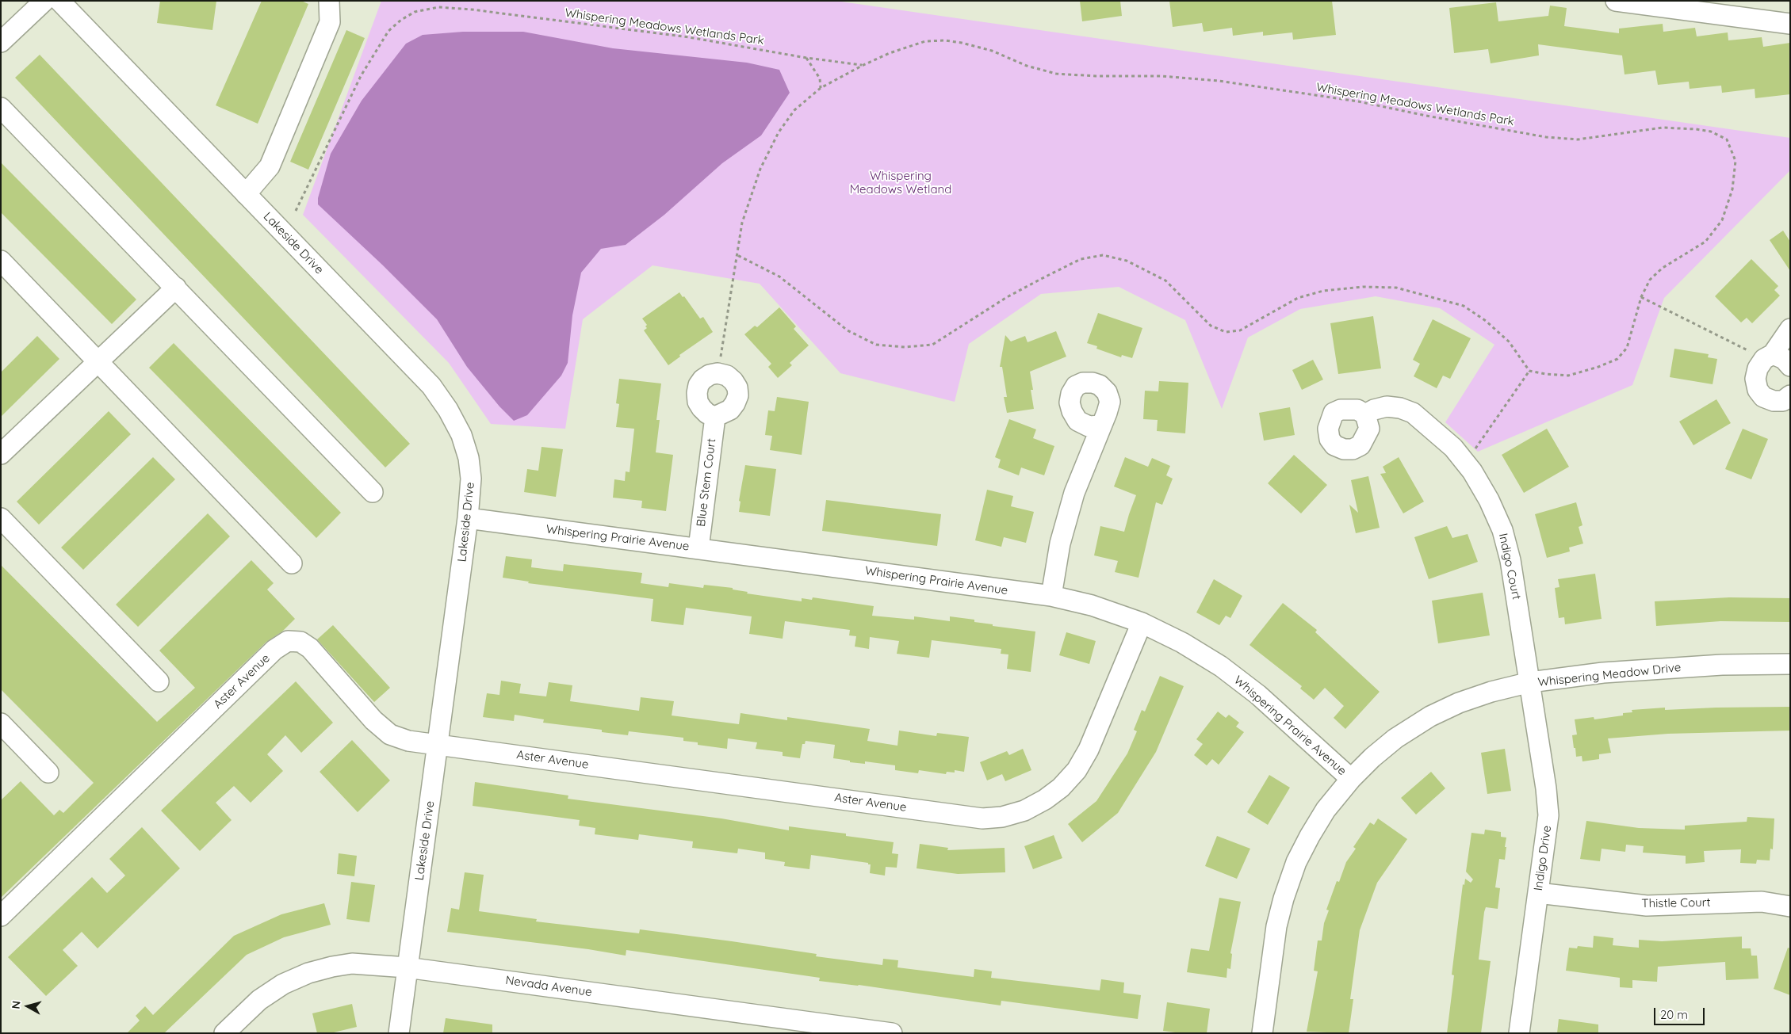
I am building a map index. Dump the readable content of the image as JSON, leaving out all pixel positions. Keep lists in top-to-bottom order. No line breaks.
{"streets":{"street":["Lakeside Drive","Blue Stem Court","Whispering Prairie Avenue","Indigo Court","Whispering Meadow Drive","Aster Avenue","Indigo Drive","Thistle Court","Nevada Avenue"],"path":["Whispering Meadows Wetlands Park"]},"crossings":[["Lakeside Drive","Whispering Prairie Avenue"],["Lakeside Drive","Aster Avenue"],["Lakeside Drive","Nevada Avenue"],["Blue Stem Court","Whispering Prairie Avenue"],["Whispering Prairie Avenue","Whispering Meadow Drive"],["Whispering Prairie Avenue","Aster Avenue"],["Indigo Court","Whispering Meadow Drive"],["Indigo Court","Indigo Drive"],["Whispering Meadow Drive","Indigo Drive"],["Indigo Drive","Thistle Court"]],"parks":["Whispering Meadows Wetland"],"scale_bar":"20 m","north":"left"}
